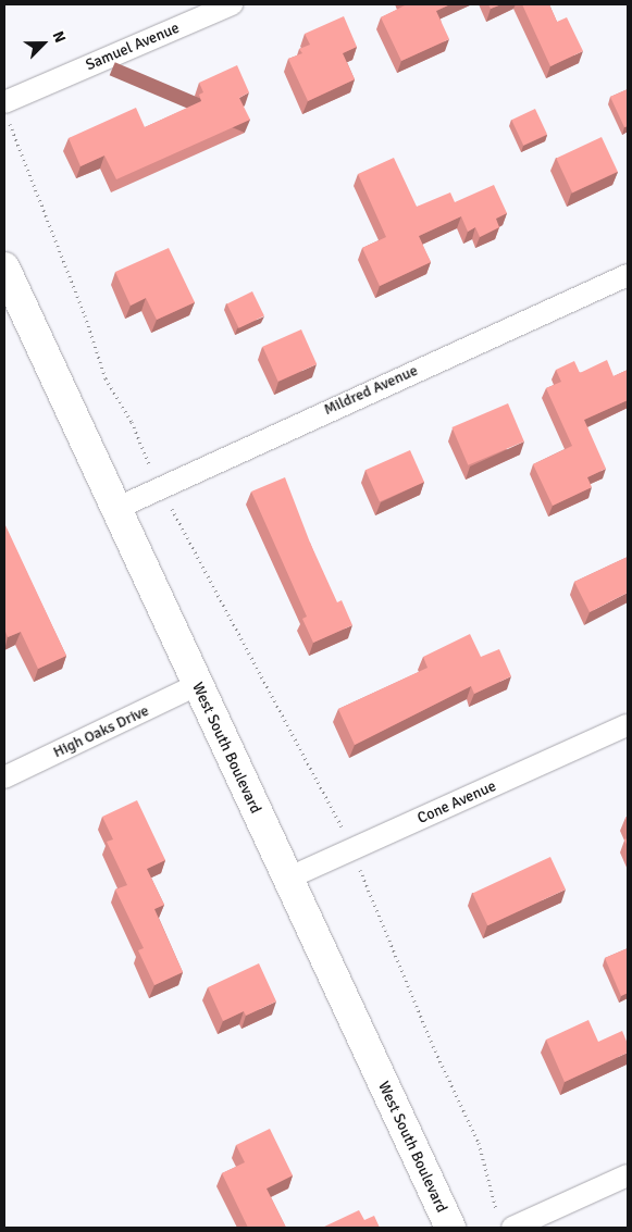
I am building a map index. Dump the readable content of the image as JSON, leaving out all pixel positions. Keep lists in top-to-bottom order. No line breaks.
{"streets":{"street":["Samuel Avenue","Mildred Avenue","High Oaks Drive","West South Boulevard","Cone Avenue"]},"crossings":[["Mildred Avenue","West South Boulevard"],["High Oaks Drive","West South Boulevard"],["West South Boulevard","Cone Avenue"]],"north":"top right"}
